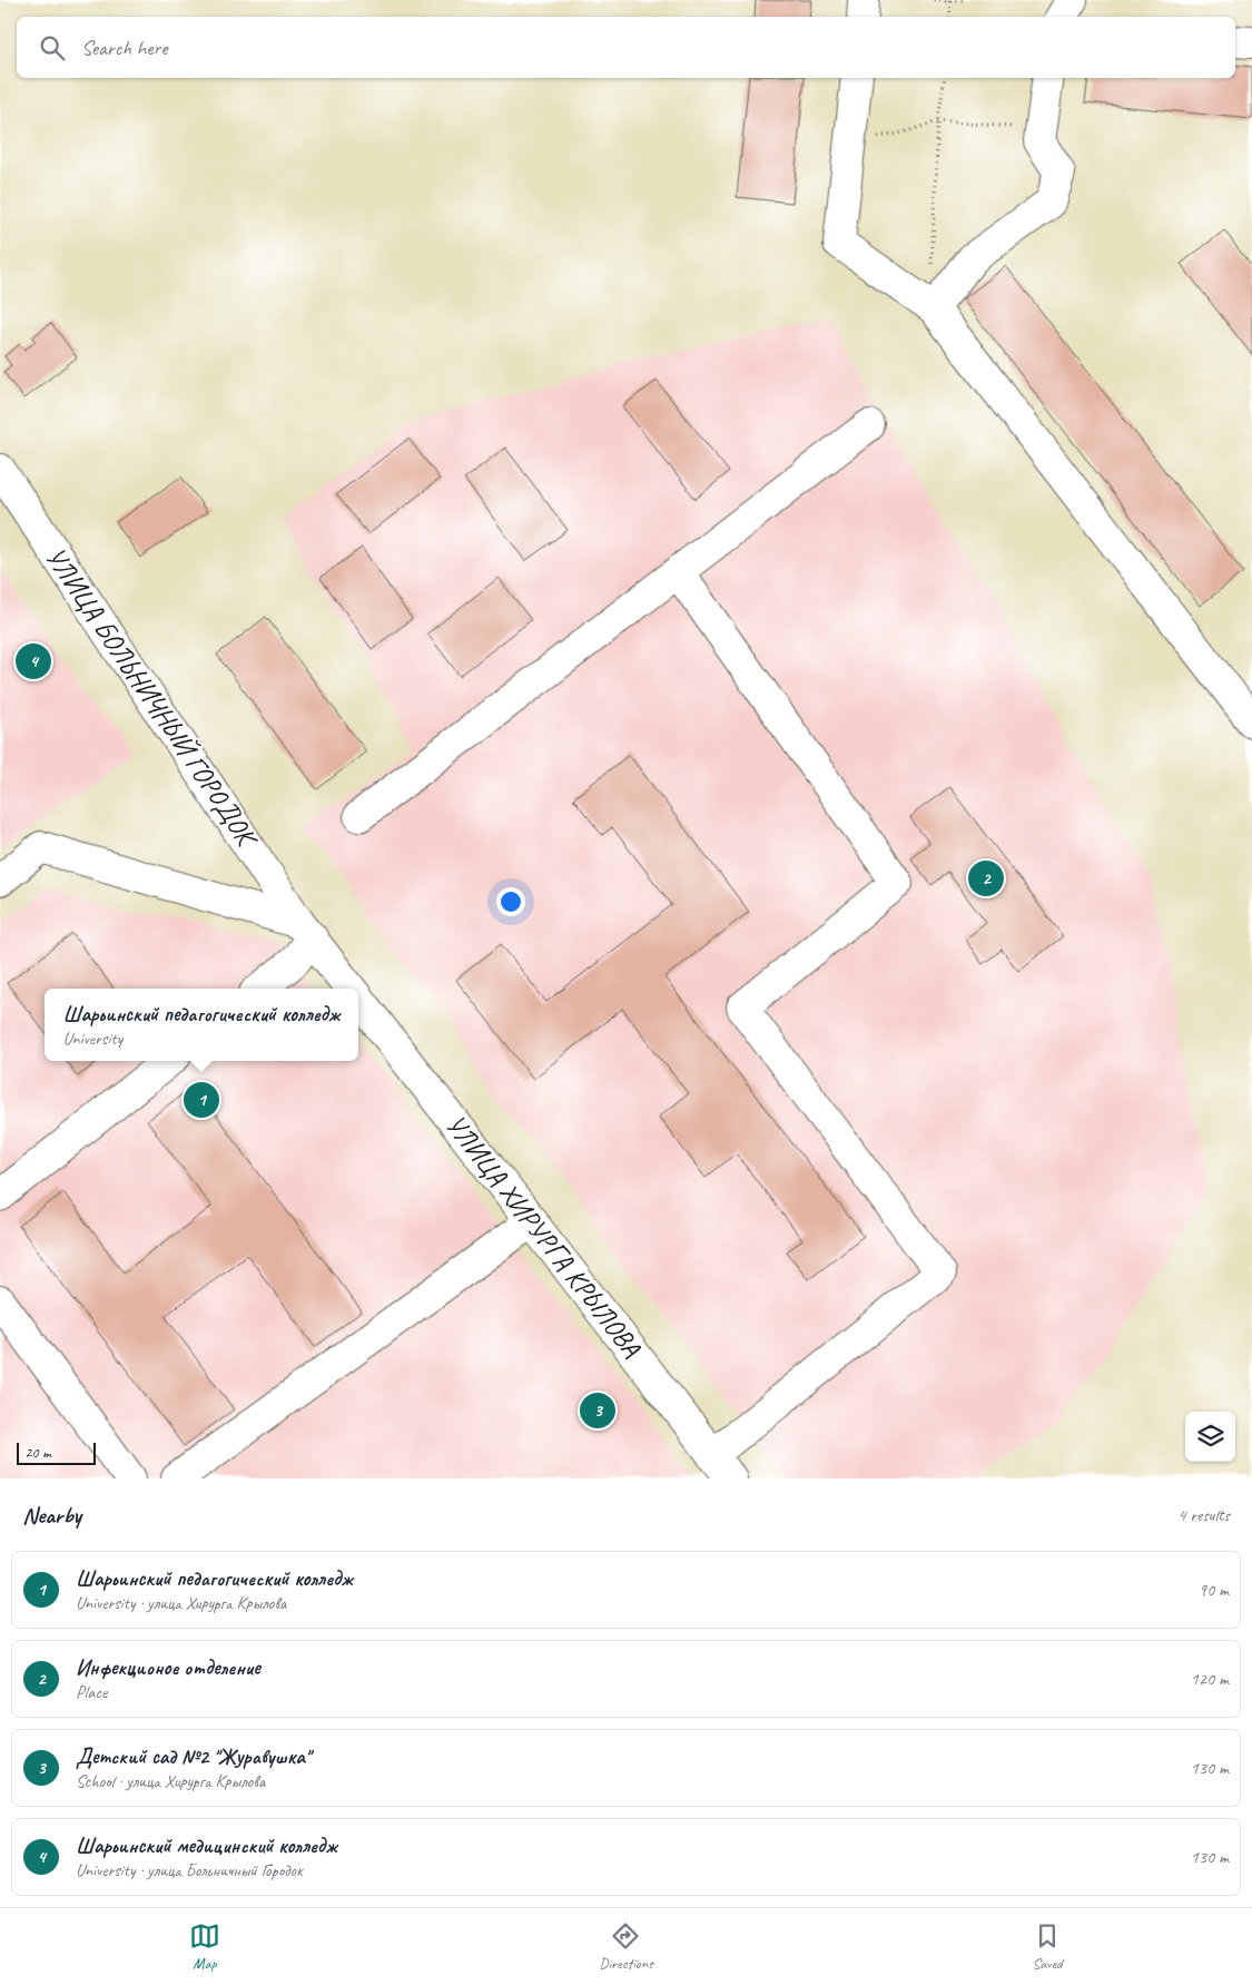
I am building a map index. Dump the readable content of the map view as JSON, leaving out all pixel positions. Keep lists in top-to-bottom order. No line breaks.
{"streets":{"street":["УЛИЦА БОЛЬНИЧНЫЙ ГОРОДОК","УЛИЦА ХИРУРГА КРЫЛОВА"]},"crossings":[["УЛИЦА БОЛЬНИЧНЫЙ ГОРОДОК","УЛИЦА ХИРУРГА КРЫЛОВА"]],"scale_bar":"20 m","page":{"search":"Search here","pins":["4","2","1","3"],"popup":["Шарьинский педагогический колледж","University"],"scale":"20 m","heading":["Nearby","4 results"],"list":[{"mark":"1","name":"Шарьинский педагогический колледж","note":"University · улица Хирурга Крылова","value":"90 m"},{"mark":"2","name":"Инфекционое отделение","note":"Place","value":"120 m"},{"mark":"3","name":"Детский сад №2 \"Журавушка\"","note":"School · улица Хирурга Крылова","value":"130 m"},{"mark":"4","name":"Шарьинский медицинский колледж","note":"University · улица Больничный Городок","value":"130 m"}],"nav":["Map","Directions","Saved"]}}
